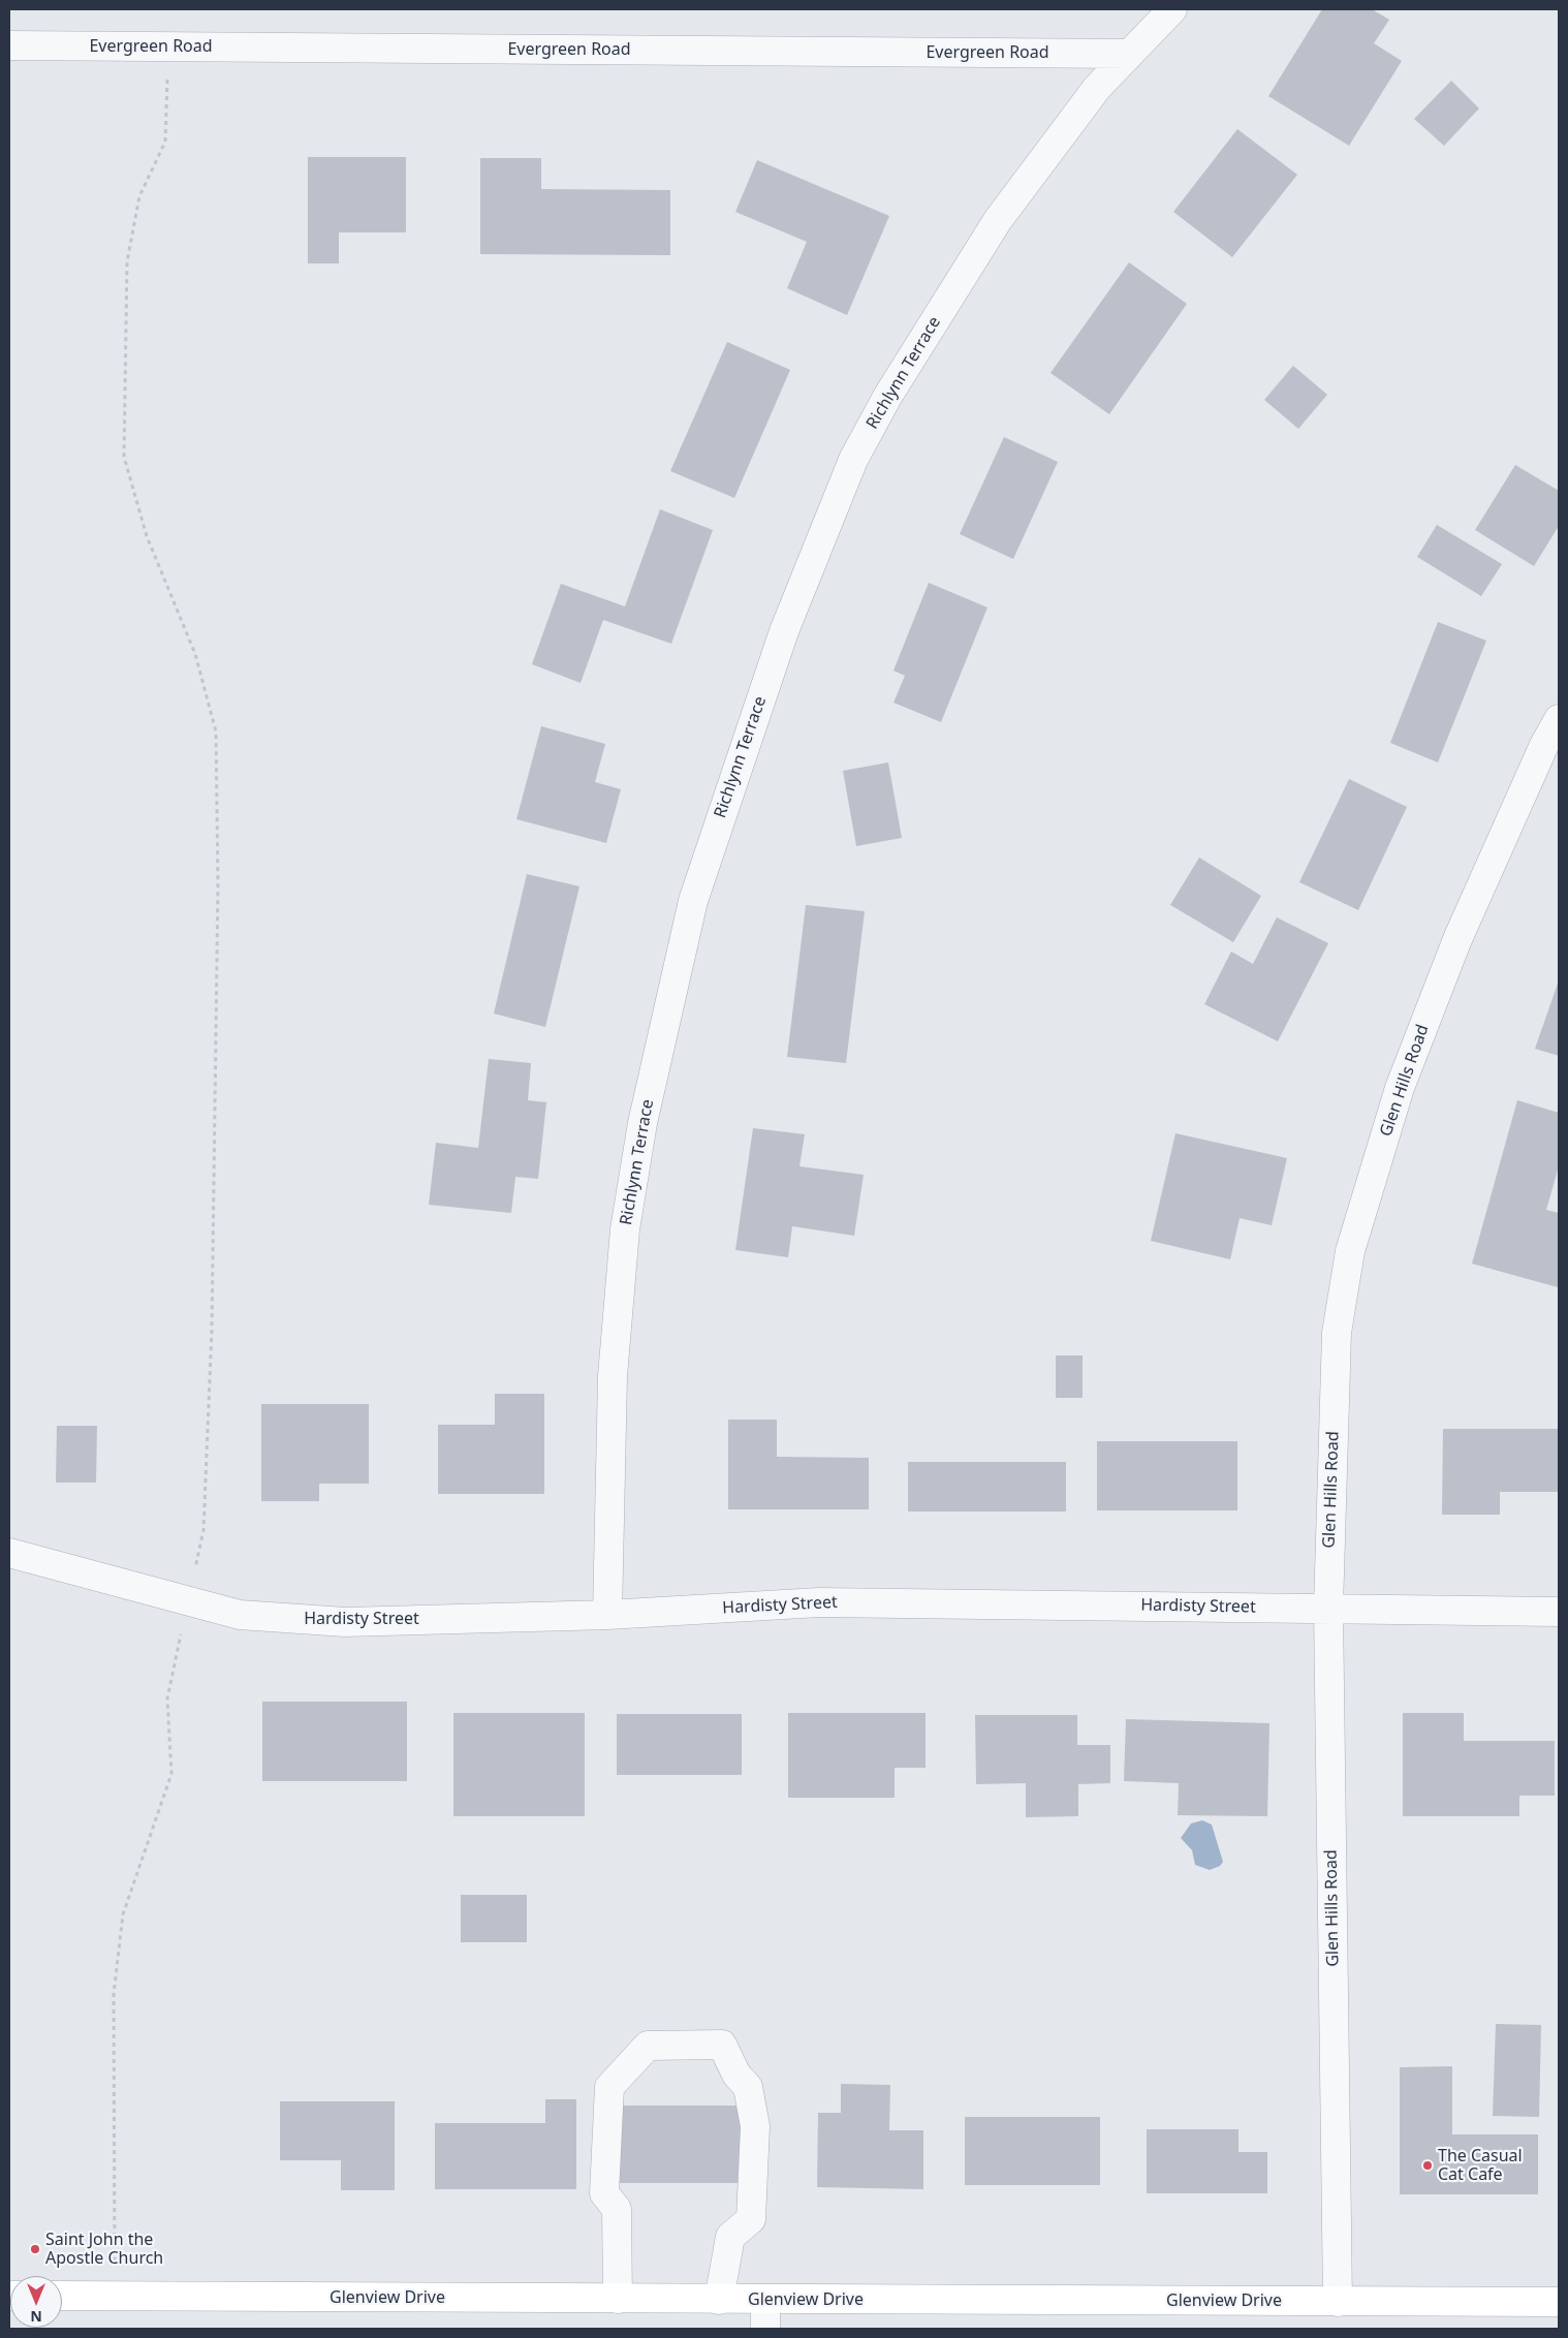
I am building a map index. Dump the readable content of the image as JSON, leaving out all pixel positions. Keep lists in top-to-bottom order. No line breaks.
{"streets":{"main road":["Glenview Drive"],"street":["Evergreen Road","Richlynn Terrace","Glen Hills Road","Hardisty Street"]},"crossings":[["Evergreen Road","Richlynn Terrace"],["Richlynn Terrace","Hardisty Street"],["Glen Hills Road","Hardisty Street"],["Glen Hills Road","Glenview Drive"]],"places":["The Casual Cat Cafe","Saint John the Apostle Church"],"north":"bottom"}
